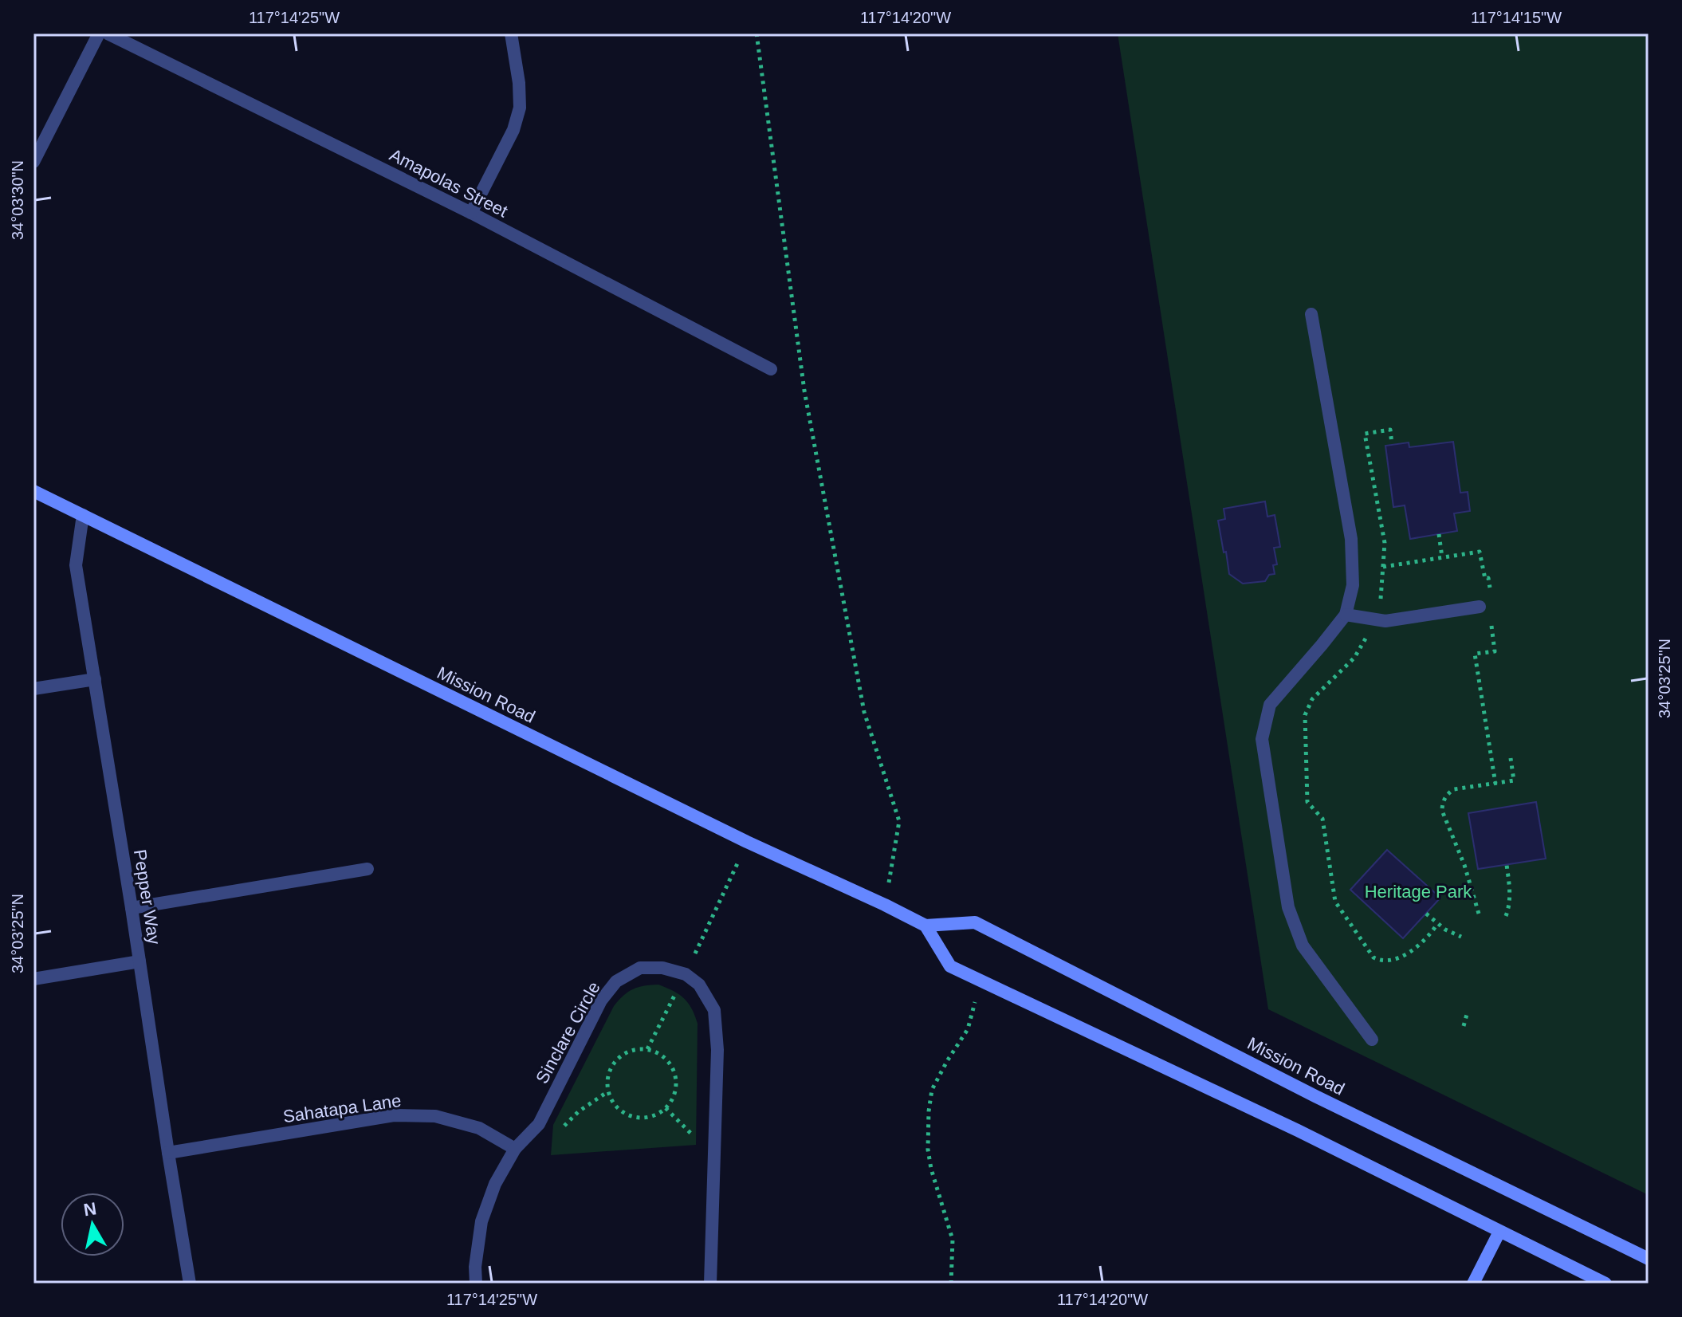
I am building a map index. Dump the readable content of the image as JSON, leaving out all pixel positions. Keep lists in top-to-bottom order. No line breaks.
{"streets":{"street":["Amapolas Street","Mission Road","Pepper Way","Sinclare Circle","Sahatapa Lane"]},"crossings":[["Mission Road","Pepper Way"],["Pepper Way","Sahatapa Lane"],["Sinclare Circle","Sahatapa Lane"]],"parks":["Heritage Park"],"north":"top","coordinates":["117°14'25\"W","117°14'20\"W","117°14'15\"W","34°03'30\"N","34°03'25\"N"]}
